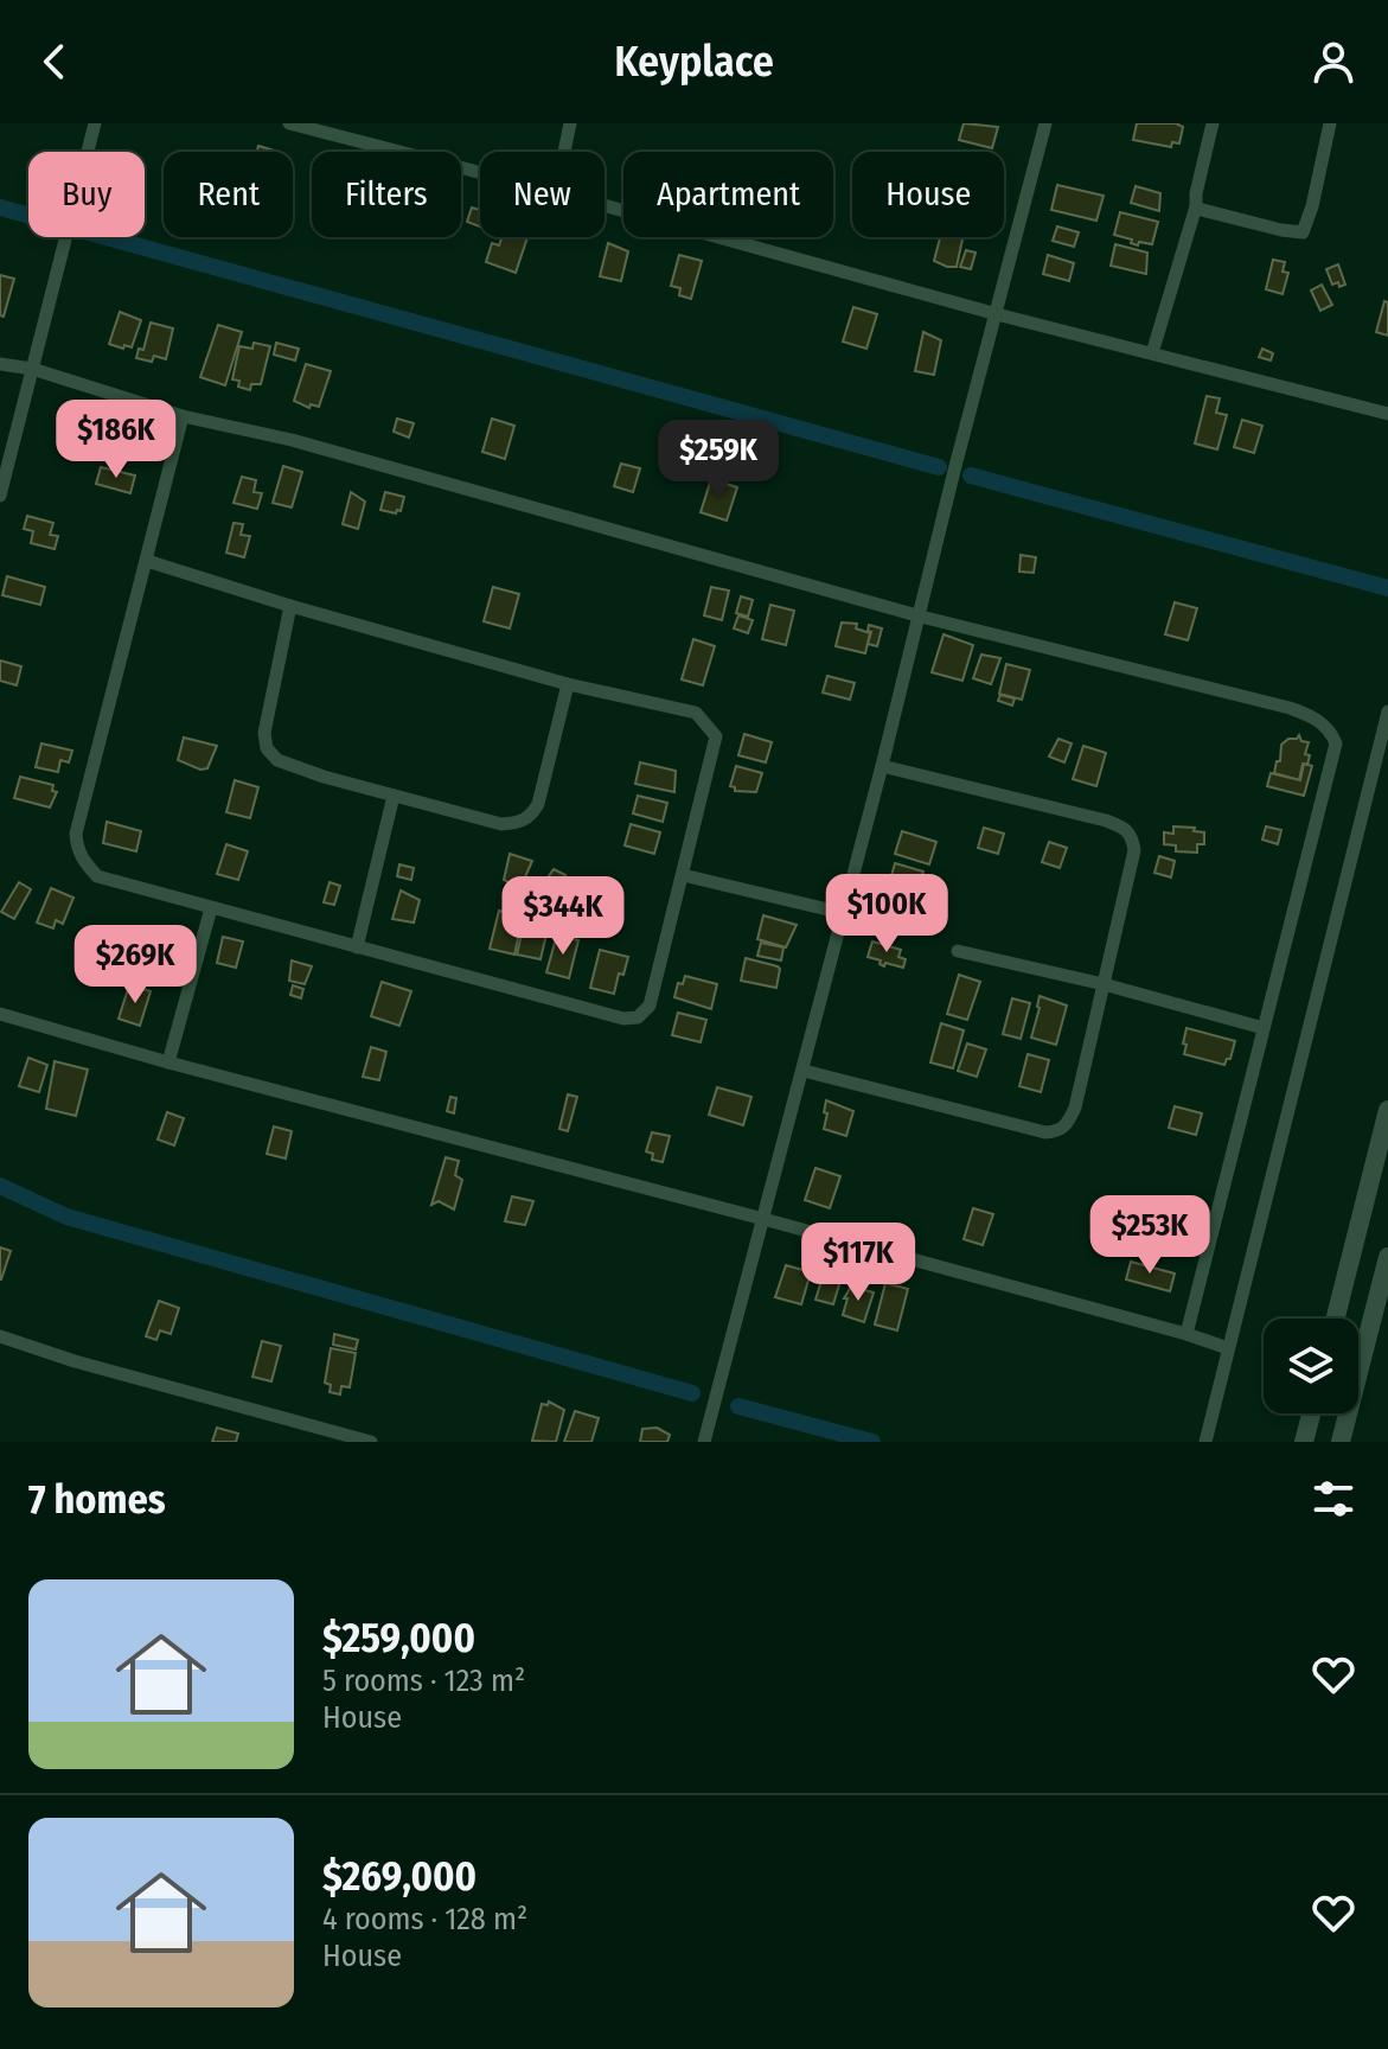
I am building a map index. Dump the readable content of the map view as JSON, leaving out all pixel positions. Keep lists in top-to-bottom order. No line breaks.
{"page":{"header":"Keyplace","chip":["Buy","Rent","Filters","New","Apartment","House"],"price":["$186K","$259K","$100K","$344K","$269K","$253K","$117K"],"heading":"7 homes","list":[{"name":"$259,000","note":"5 rooms · 123 m² · House"},{"name":"$269,000","note":"4 rooms · 128 m² · House"}]}}
